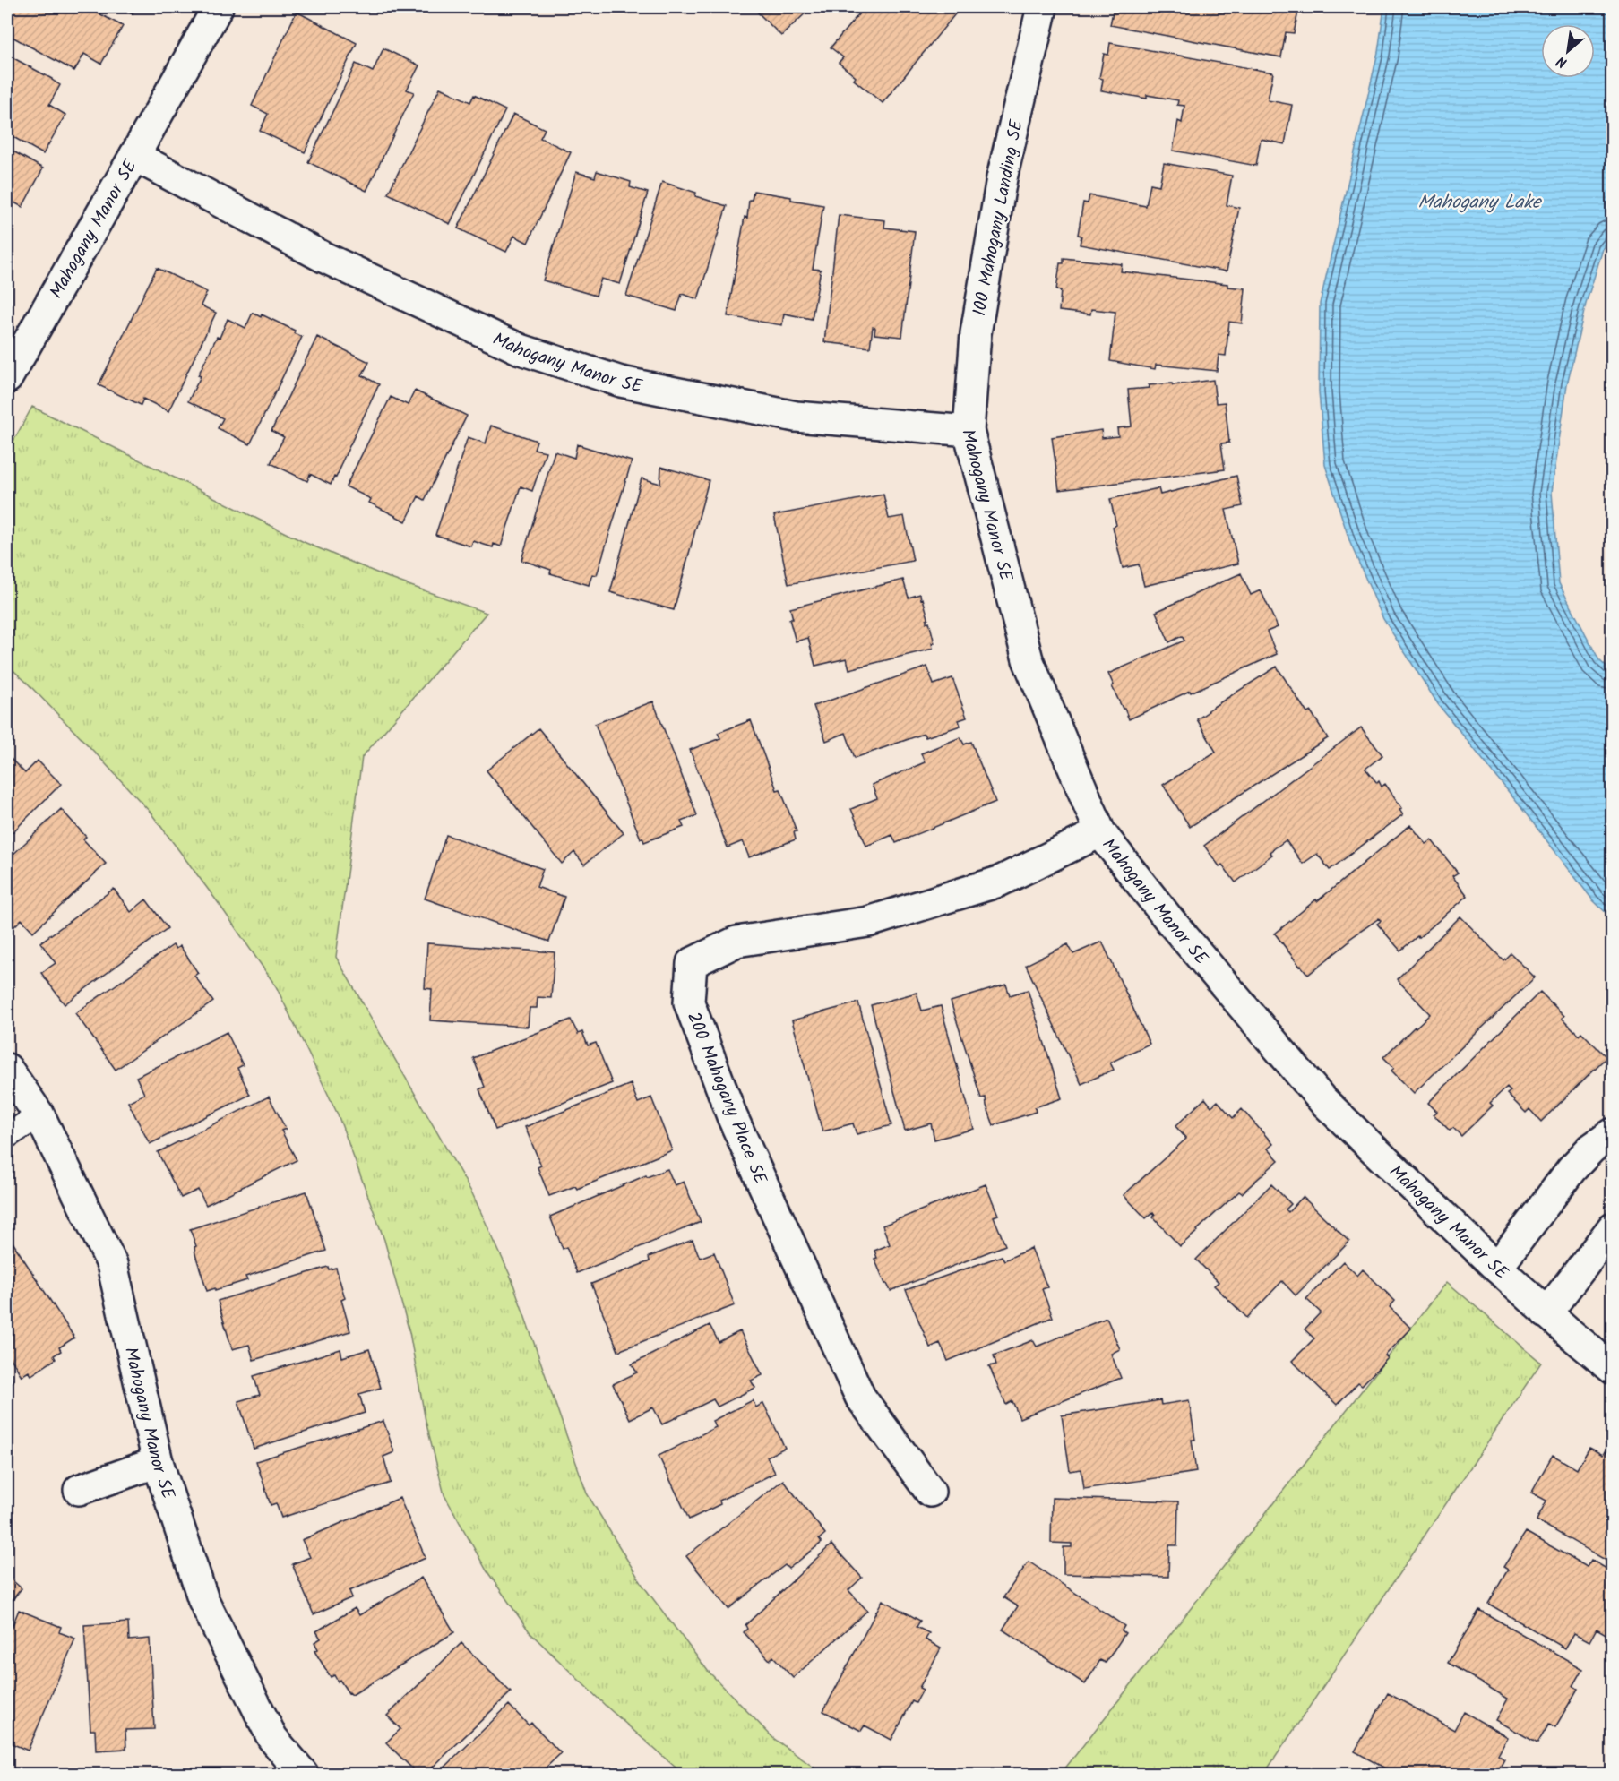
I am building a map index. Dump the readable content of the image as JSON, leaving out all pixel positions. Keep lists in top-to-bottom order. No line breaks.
{"streets":{"street":["100 Mahogany Landing SE","Mahogany Manor SE","200 Mahogany Place SE"]},"crossings":[["100 Mahogany Landing SE","Mahogany Manor SE"],["Mahogany Manor SE","200 Mahogany Place SE"]],"water":["Mahogany Lake"],"north":"bottom left"}
